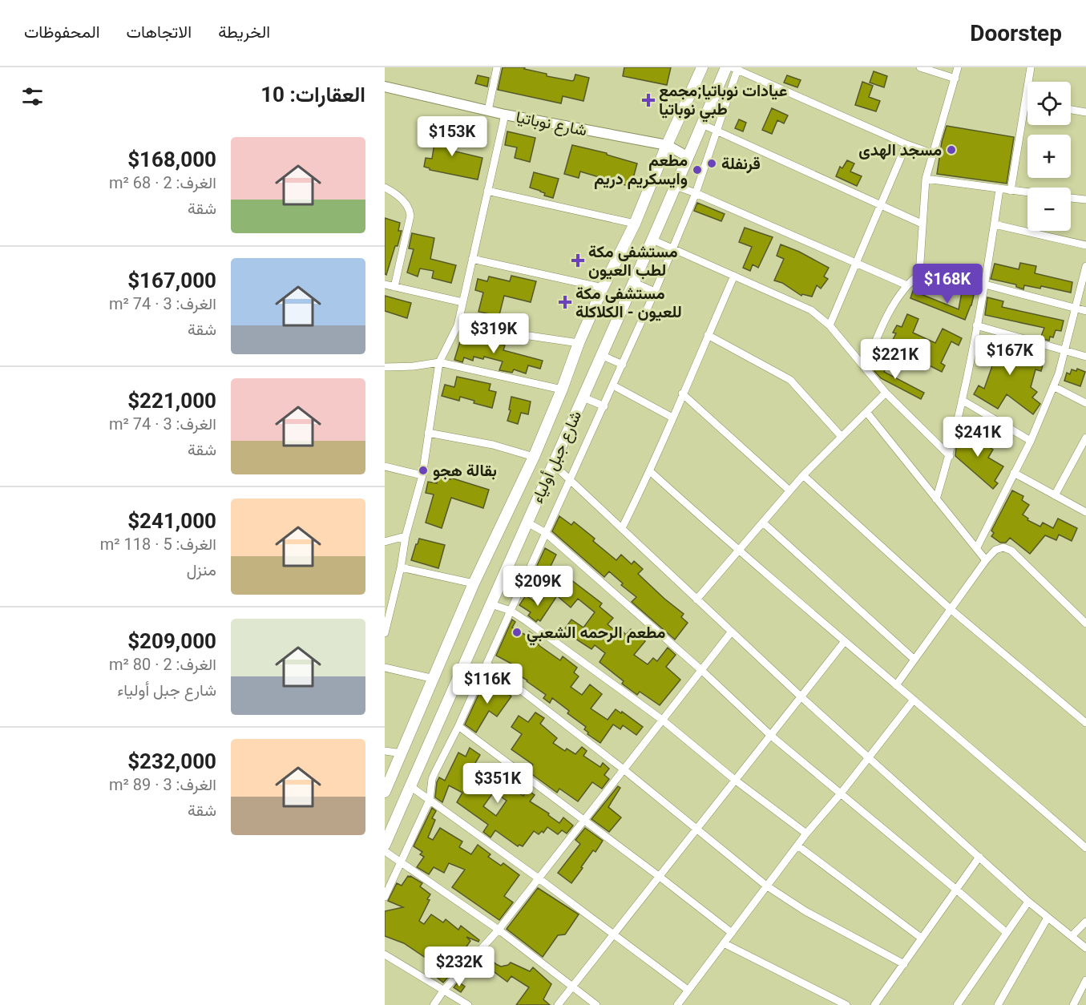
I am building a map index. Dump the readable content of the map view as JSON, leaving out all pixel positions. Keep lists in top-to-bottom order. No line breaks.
{"streets":{"main road":["شارع جبل أولياء"],"street":["شارع نوباتيا"]},"crossings":[["شارع نوباتيا","شارع جبل أولياء"]],"places":{"health":["عيادات نوباتيا;مجمع طبي نوباتيا","مستشفى مكة لطب العيون","مستشفى مكة للعيون - الكلاكلة"],"other":["مسجد الهدى","قرنفلة","مطعم وايسكريم دريم","بقالة هجو","مطعم الرحمه الشعبي"]},"page":{"header":"Doorstep","nav":["الخريطة","الاتجاهات","المحفوظات"],"heading":"العقارات: 10","map_buttons":["+","−"],"price":["$153K","$168K","$319K","$167K","$221K","$241K","$209K","$116K","$351K","$232K"],"list":[{"name":"$168,000","note":"الغرف: 2 · 68 m² · شقة"},{"name":"$167,000","note":"الغرف: 3 · 74 m² · شقة"},{"name":"$221,000","note":"الغرف: 3 · 74 m² · شقة"},{"name":"$241,000","note":"الغرف: 5 · 118 m² · منزل"},{"name":"$209,000","note":"الغرف: 2 · 80 m² · شارع جبل أولياء"},{"name":"$232,000","note":"الغرف: 3 · 89 m² · شقة"}]}}
